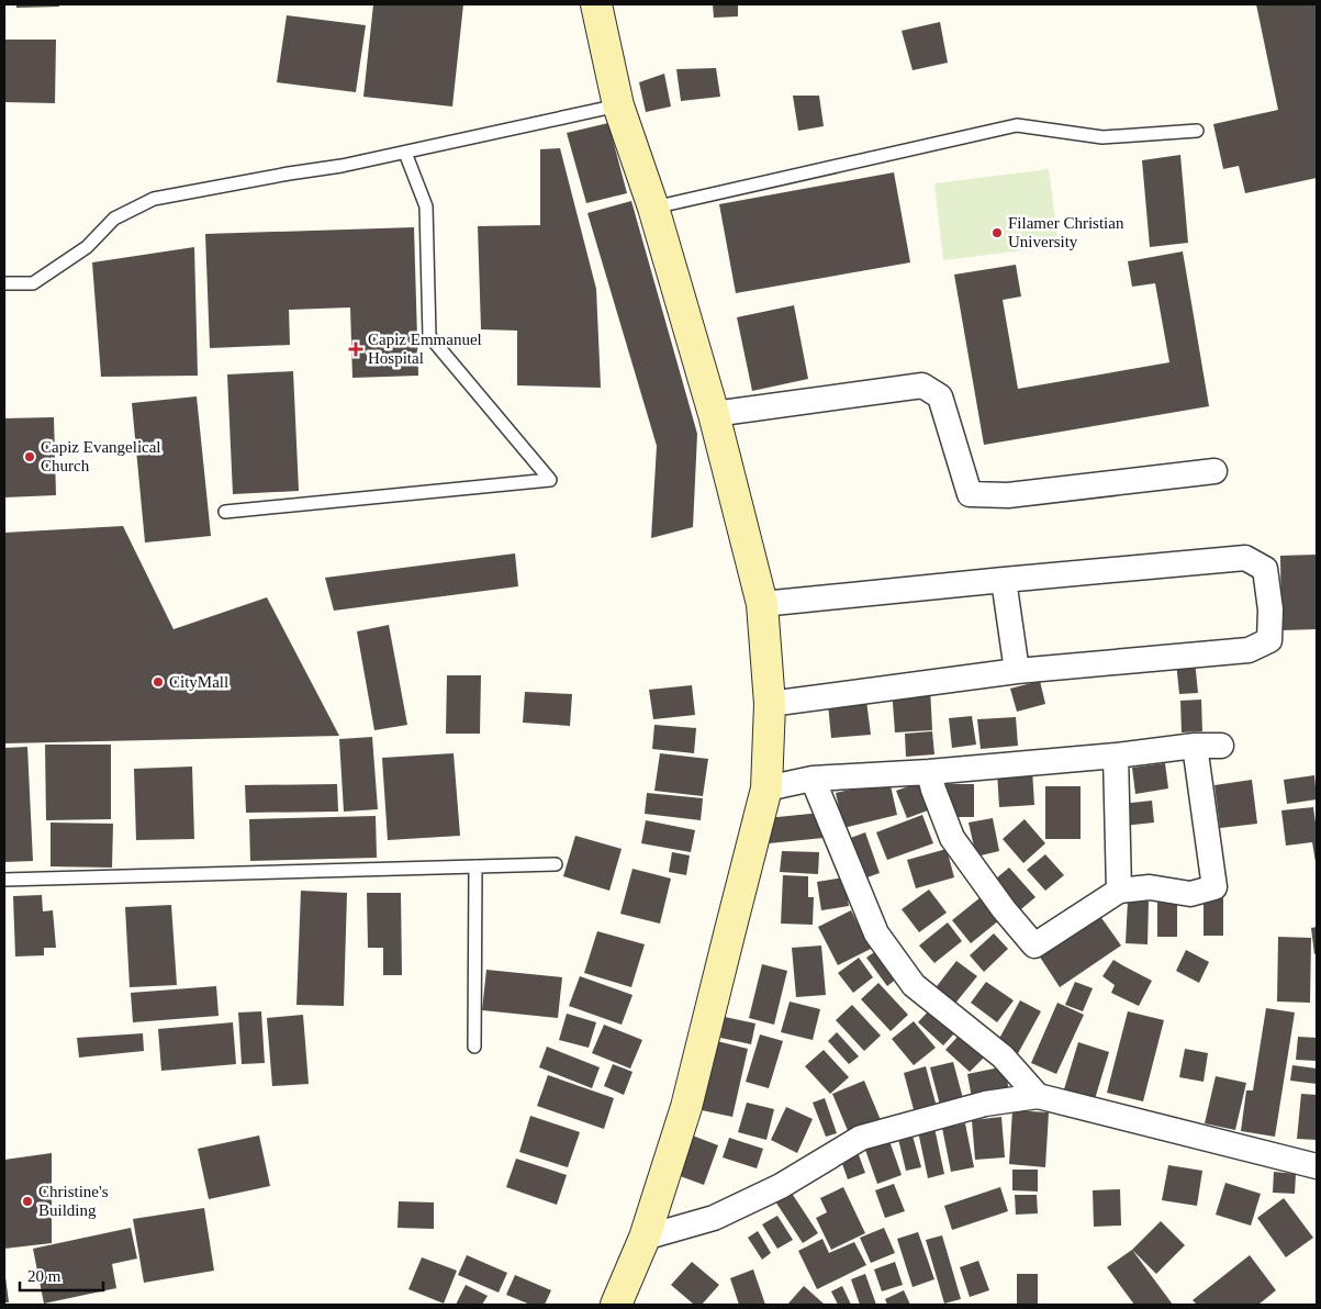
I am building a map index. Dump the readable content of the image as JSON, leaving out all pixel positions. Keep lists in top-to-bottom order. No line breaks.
{"places":{"other":["Filamer Christian University","Capiz Evangelical Church","CityMall","Christine's Building"],"health":["Capiz Emmanuel Hospital"]},"scale_bar":"20 m"}
